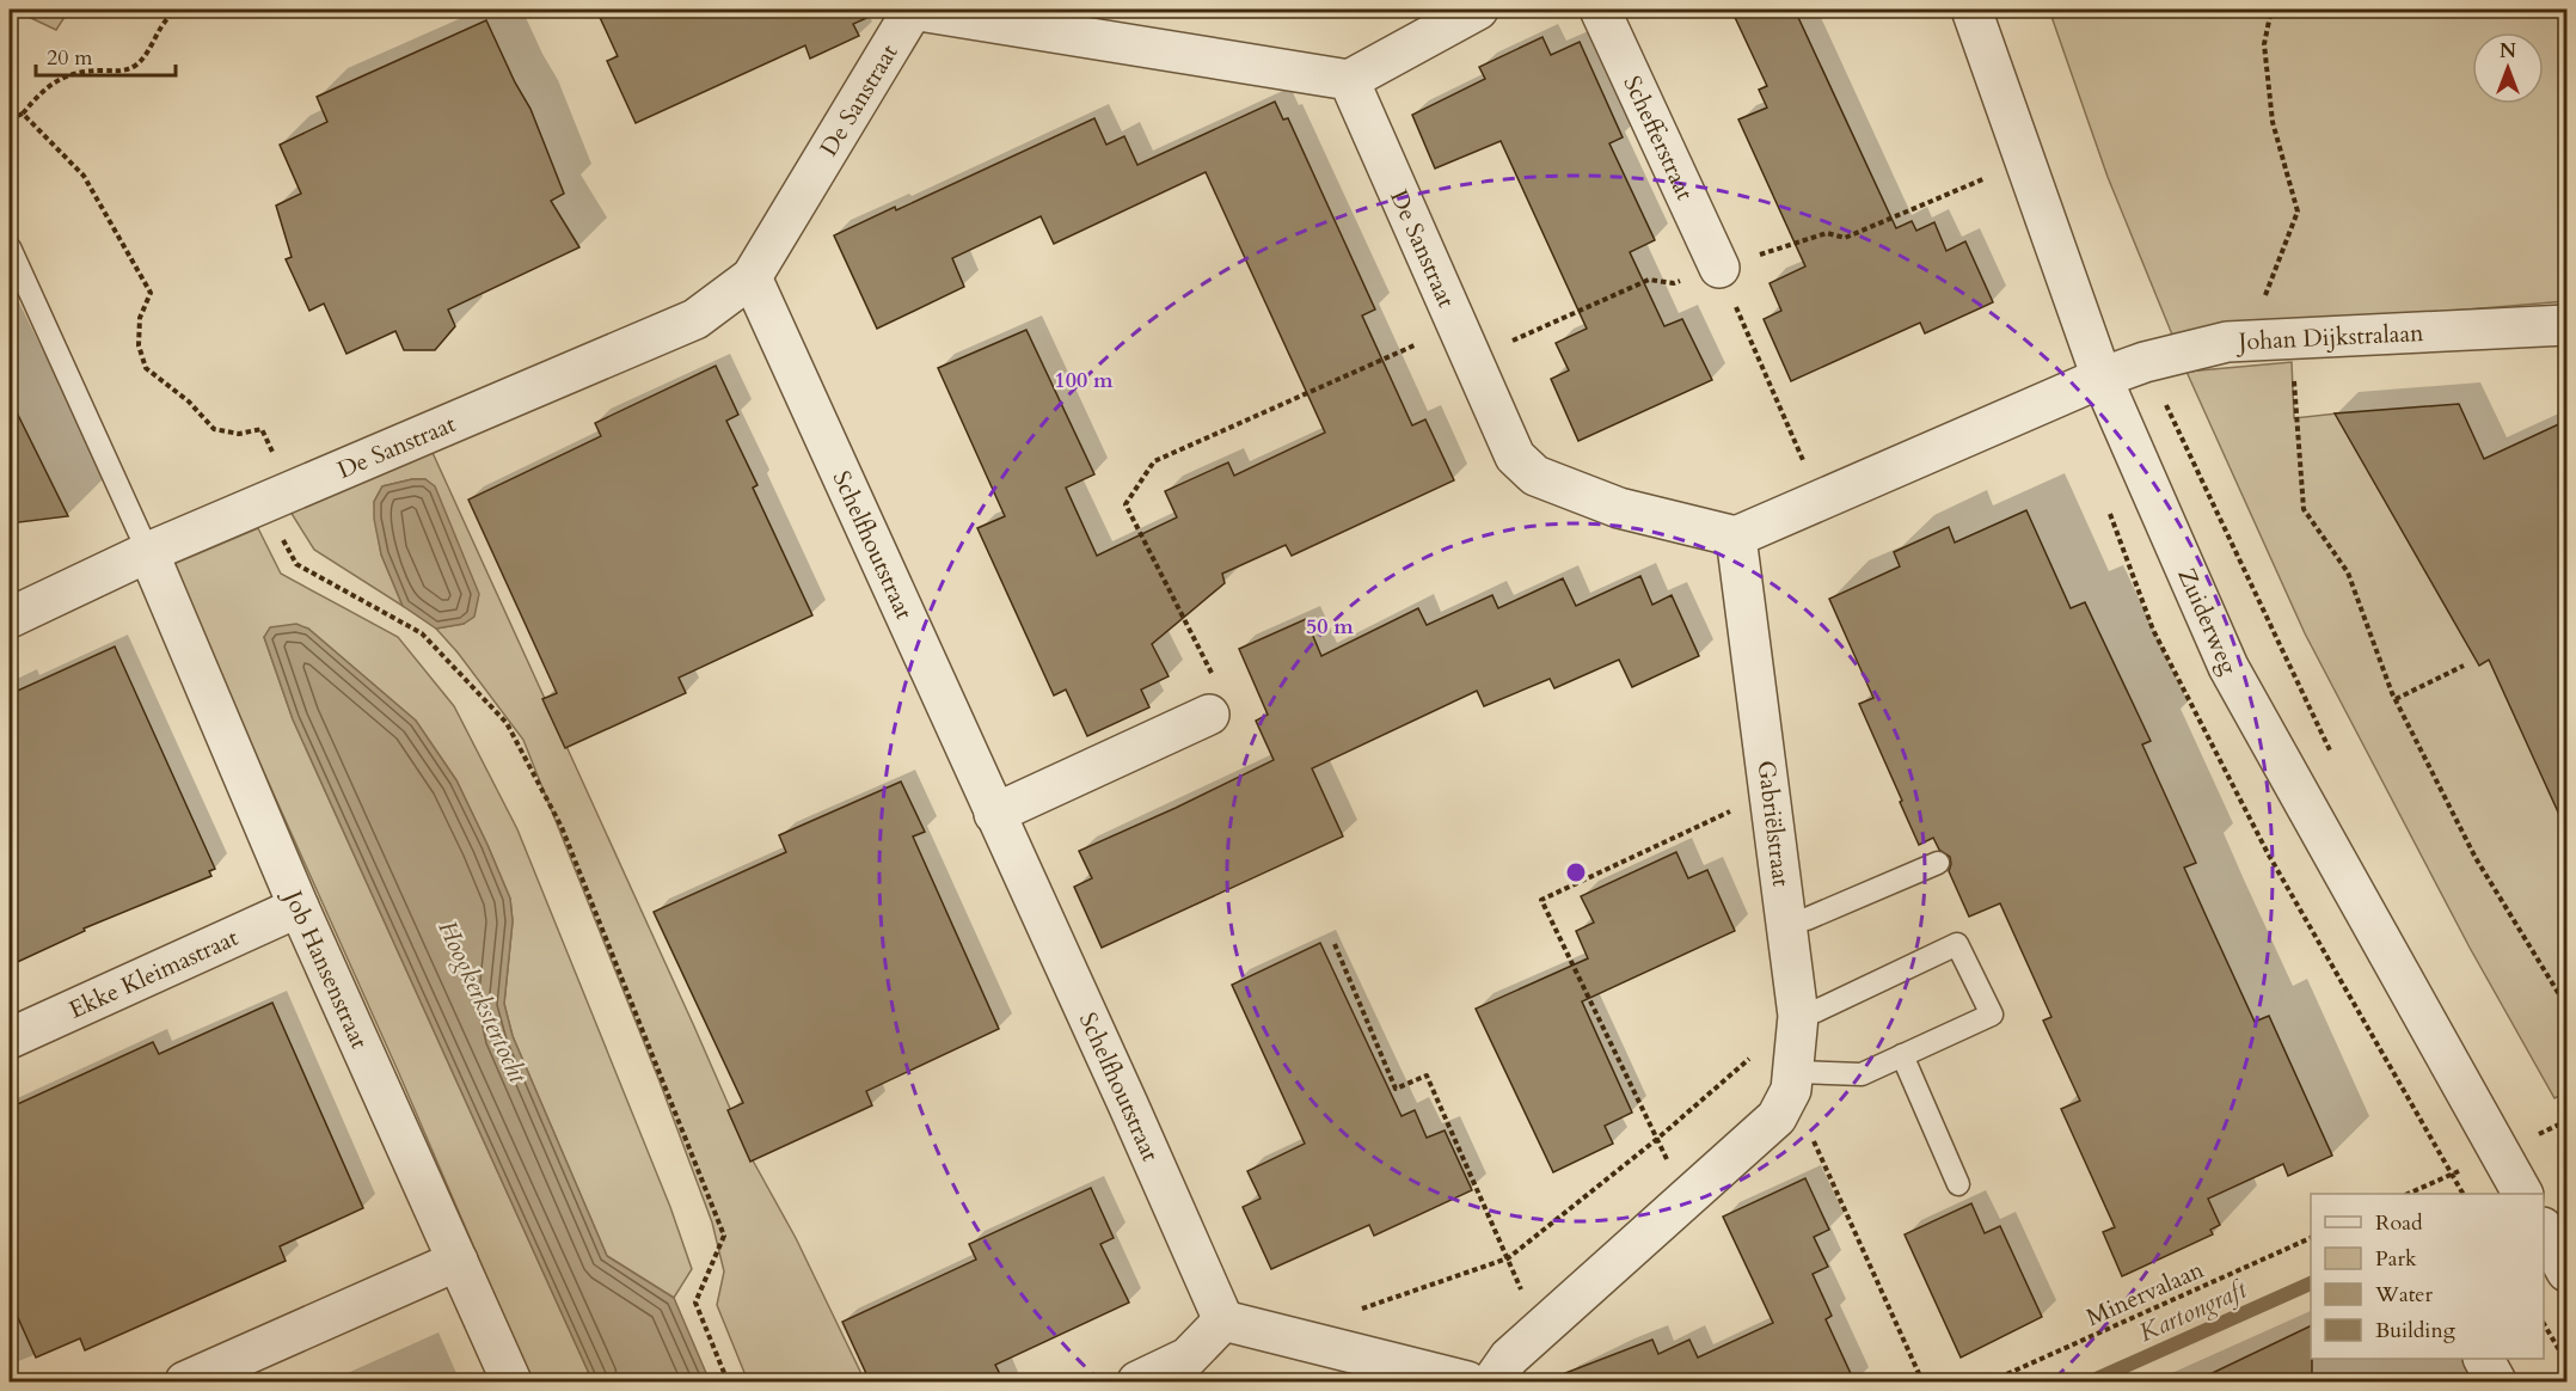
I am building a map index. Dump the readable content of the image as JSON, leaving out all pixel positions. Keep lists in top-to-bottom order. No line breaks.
{"streets":{"street":["De Sanstraat","Schefferstraat","Johan Dijkstralaan","Schelfhoutstraat","Zuiderweg","Gabriëlstraat","Job Hansenstraat","Ekke Kleimastraat"],"path":["Minervalaan"]},"crossings":[["De Sanstraat","Schelfhoutstraat"],["De Sanstraat","Gabriëlstraat"],["De Sanstraat","Job Hansenstraat"],["Johan Dijkstralaan","Zuiderweg"],["Job Hansenstraat","Ekke Kleimastraat"]],"water":["Hoogkerkstertocht","Kartongraft"],"legend":["Road","Park","Water","Building"],"scale_bar":"20 m","north":"top","rings":["100 m","50 m"]}
